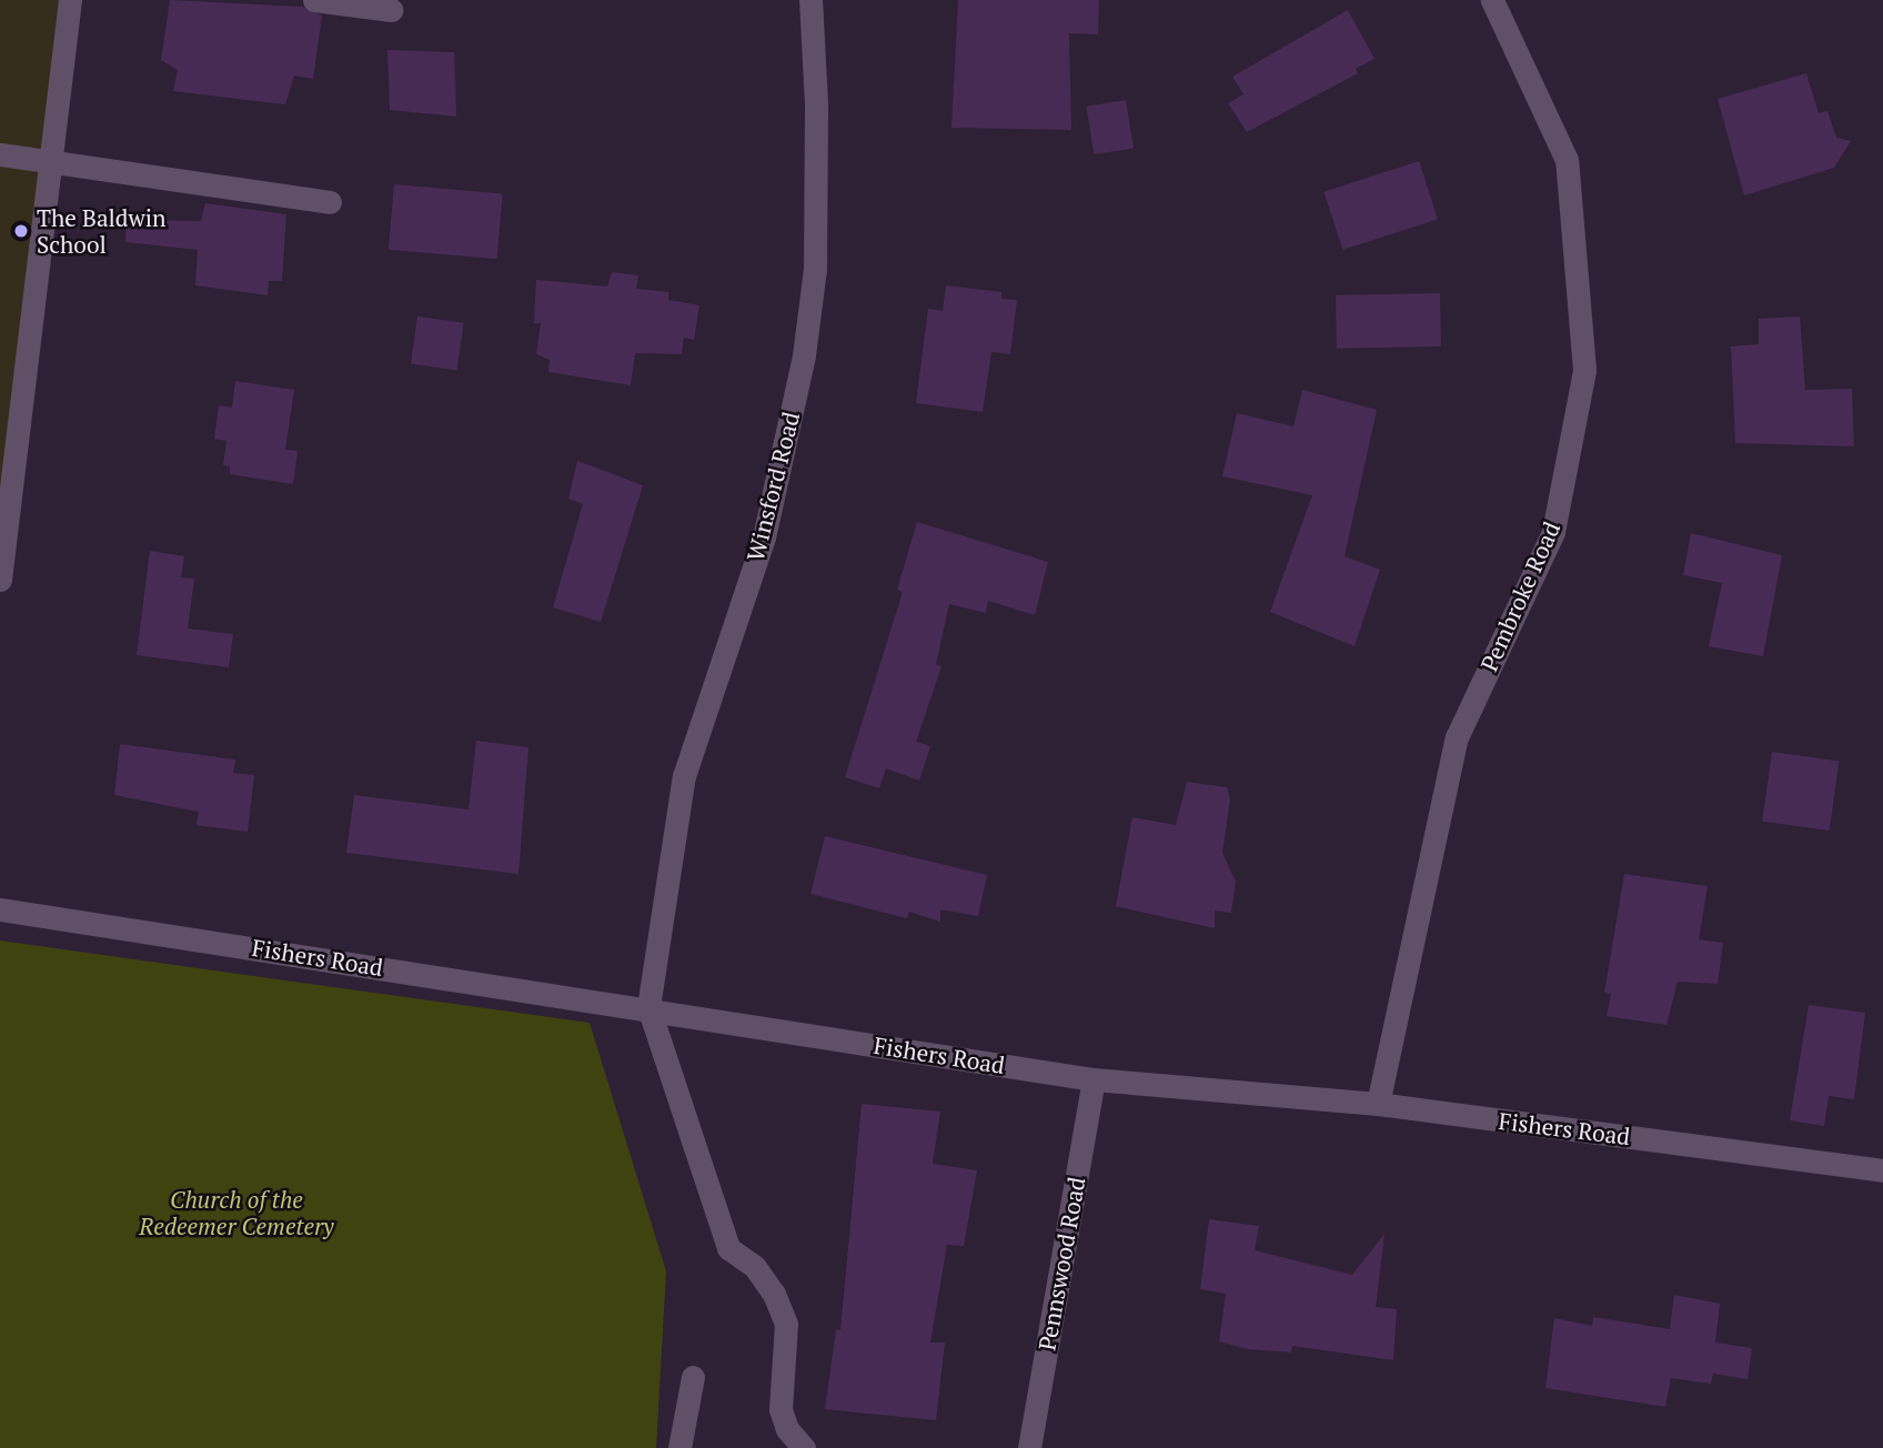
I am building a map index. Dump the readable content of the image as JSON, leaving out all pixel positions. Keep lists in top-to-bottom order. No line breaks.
{"streets":{"street":["Winsford Road","Pembroke Road","Fishers Road","Pennswood Road"]},"crossings":[["Winsford Road","Fishers Road"],["Pembroke Road","Fishers Road"],["Fishers Road","Pennswood Road"]],"parks":["Church of the Redeemer Cemetery"],"places":["The Baldwin School"]}
